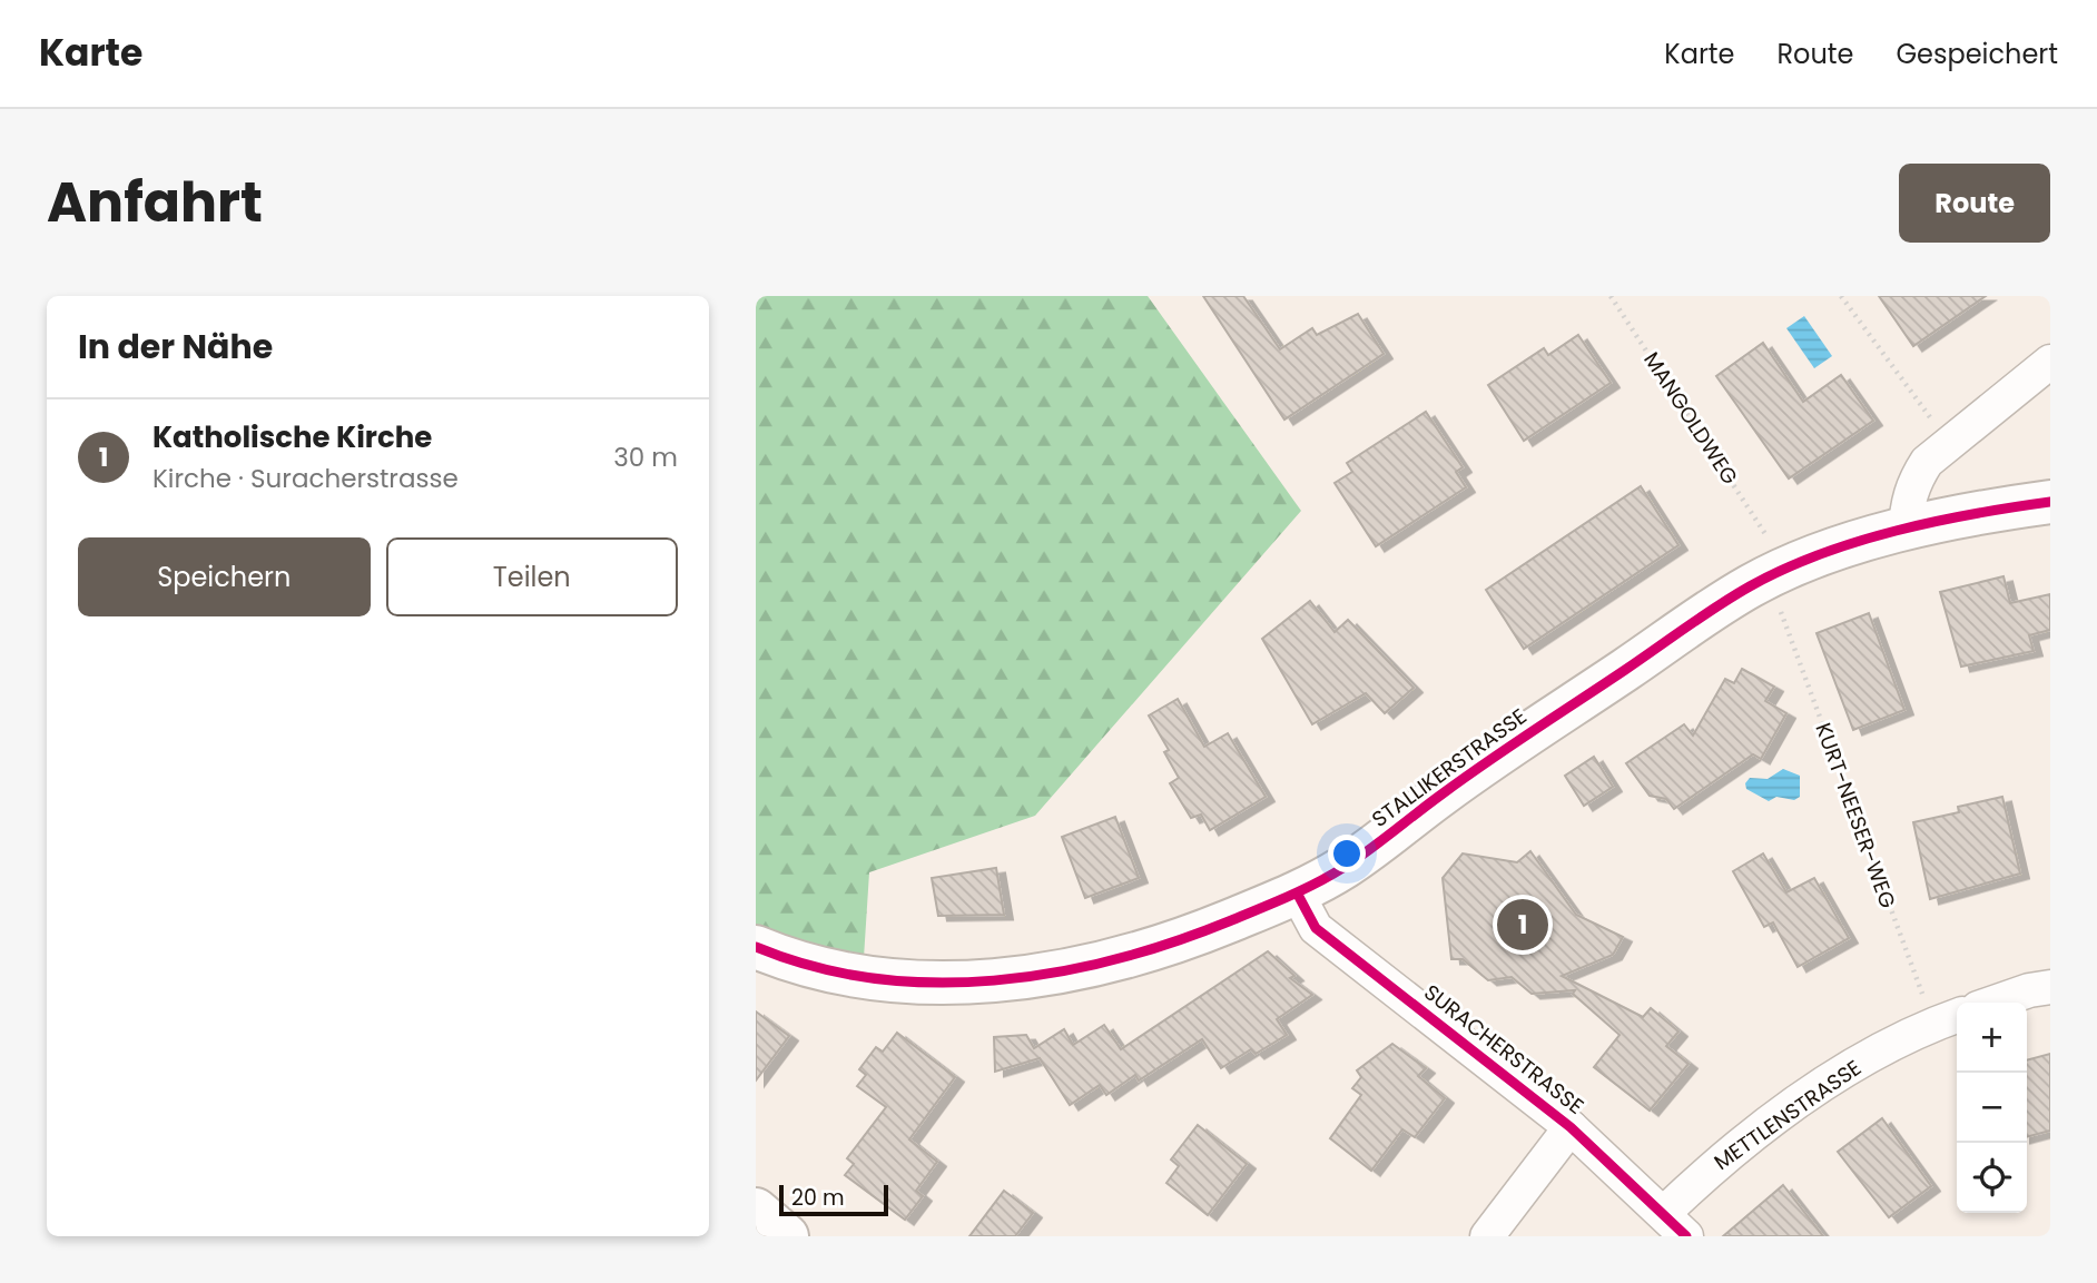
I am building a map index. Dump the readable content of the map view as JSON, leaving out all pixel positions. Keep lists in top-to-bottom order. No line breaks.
{"streets":{"main road":["STALLIKERSTRASSE"],"street":["SURACHERSTRASSE","METTLENSTRASSE"],"path":["MANGOLDWEG","KURT-NEESER-WEG"]},"crossings":[["STALLIKERSTRASSE","SURACHERSTRASSE"],["KURT-NEESER-WEG","METTLENSTRASSE"],["SURACHERSTRASSE","METTLENSTRASSE"]],"scale_bar":"20 m","page":{"header":"Karte","nav":["Karte","Route","Gespeichert"],"title":"Anfahrt","buttons":["Route",["Speichern","Teilen"]],"heading":"In der Nähe","list":[{"mark":"1","name":"Katholische Kirche","note":"Kirche · Suracherstrasse","value":"30 m"}],"pins":"1","map_buttons":["+","−"],"scale":"20 m"}}
